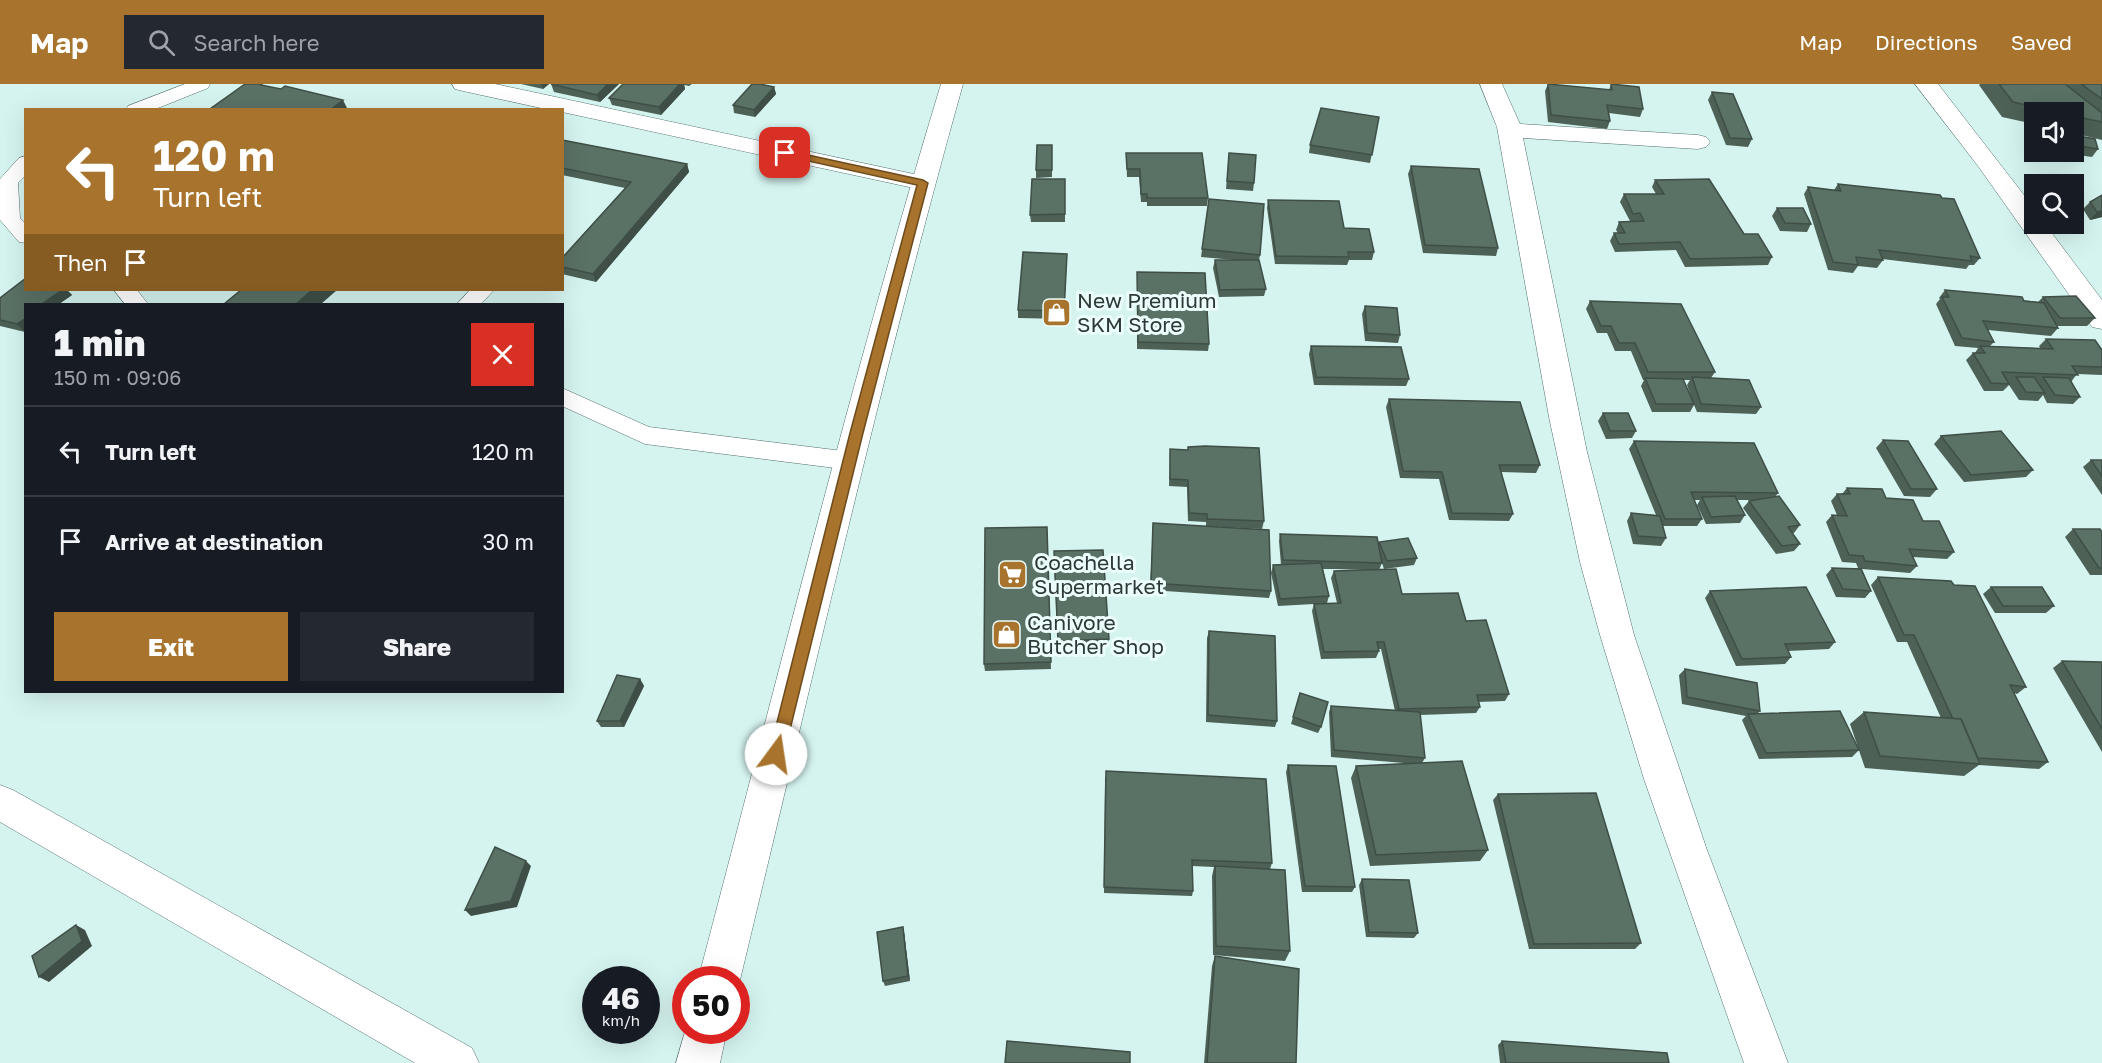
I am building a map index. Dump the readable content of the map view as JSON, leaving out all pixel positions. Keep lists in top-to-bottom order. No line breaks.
{"places":{"shop":["New Premium SKM Store","Canivore Butcher Shop"],"supermarket":["Coachella Supermarket"]},"page":{"header":"Map","search":"Search here","nav":["Map","Directions","Saved"],"turn":["120 m","Turn left"],"then":"Then","heading":["1 min","150 m · 09:06"],"list":[{"name":"Turn left","value":"120 m"},{"name":"Arrive at destination","value":"30 m"}],"buttons":["Exit","Share"],"speed":"46 km/h","limit":"50"}}
